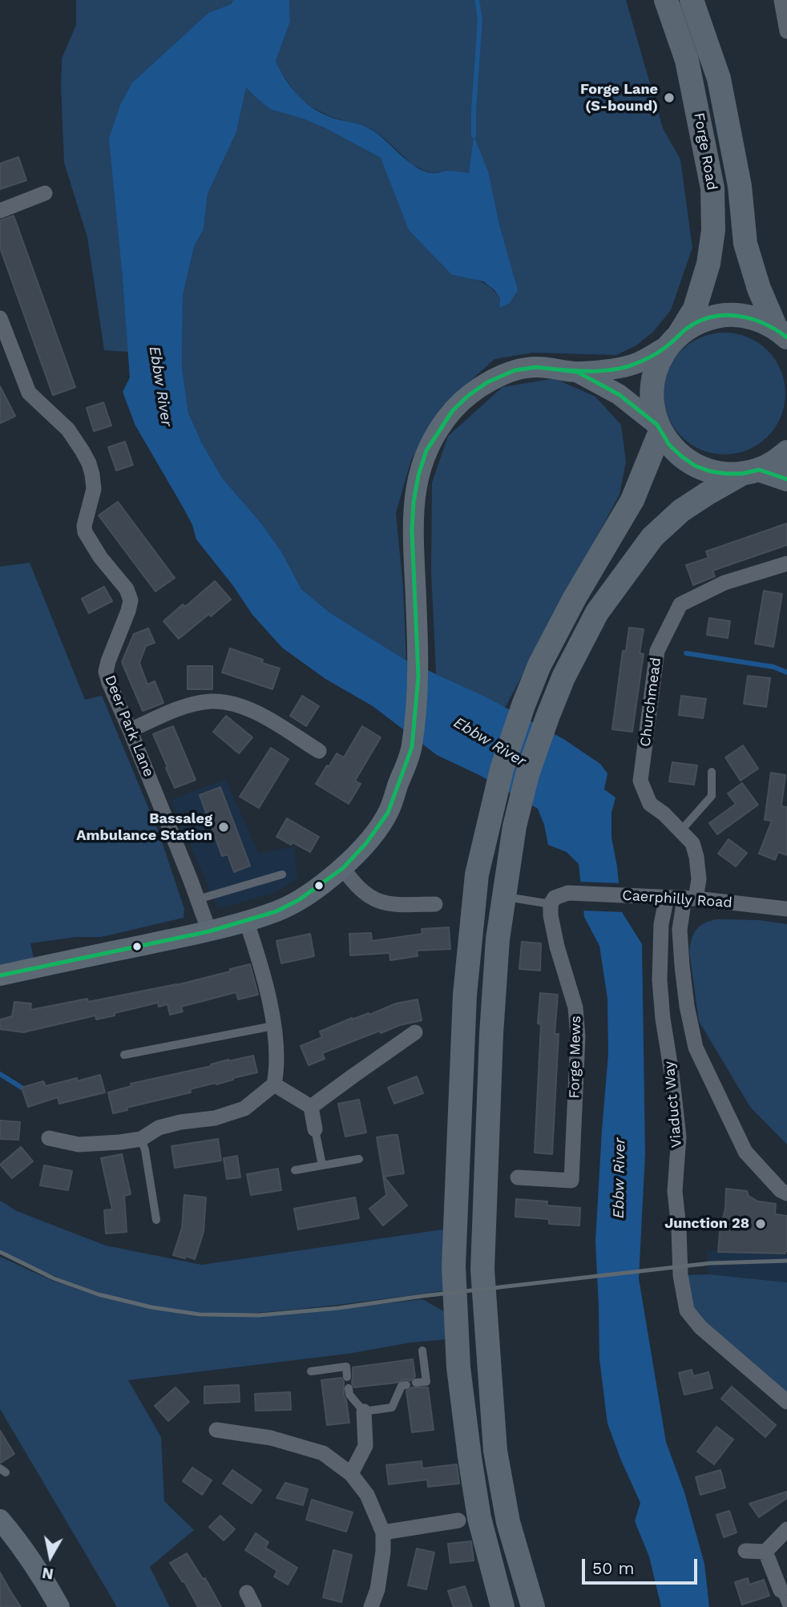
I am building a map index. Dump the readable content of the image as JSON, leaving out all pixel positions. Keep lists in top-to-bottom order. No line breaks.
{"streets":{"main road":["Forge Road"],"street":["Churchmead","Deer Park Lane","Caerphilly Road","Forge Mews","Viaduct Way"]},"crossings":[["Churchmead","Caerphilly Road"],["Caerphilly Road","Forge Mews"],["Caerphilly Road","Viaduct Way"]],"water":["Ebbw River"],"places":["Forge Lane (S-bound)","Bassaleg Ambulance Station","Junction 28"],"lines":["transit line 50"],"scale_bar":"50 m","north":"bottom"}
